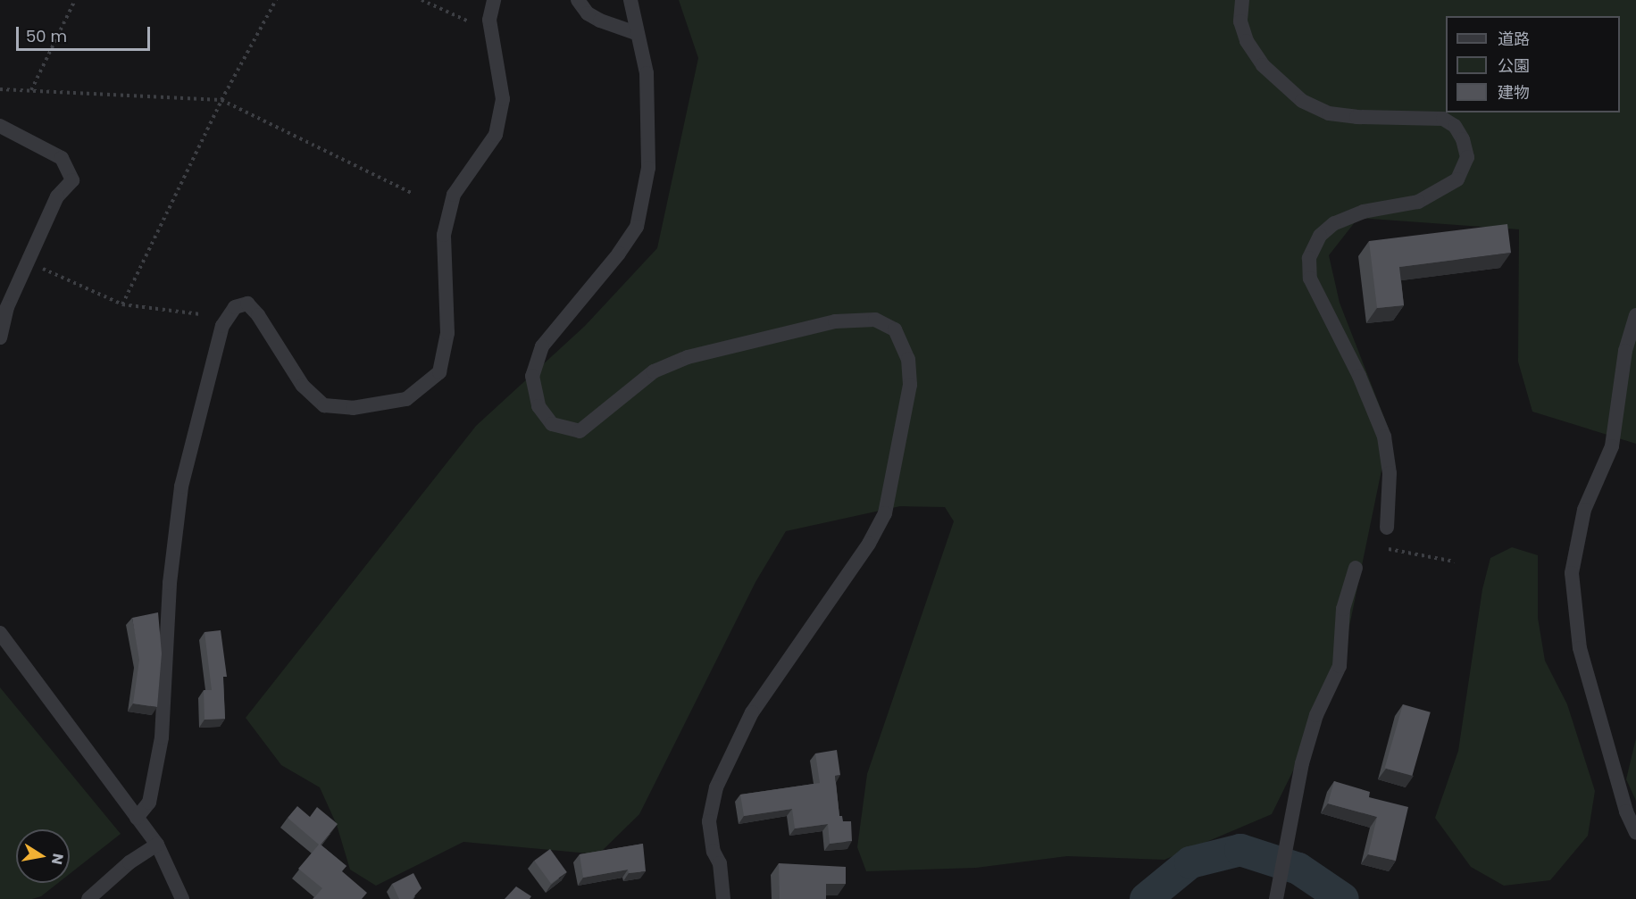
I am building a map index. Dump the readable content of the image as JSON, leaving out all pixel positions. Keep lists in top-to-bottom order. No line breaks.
{"legend":["道路","公園","建物"],"scale_bar":"50 m","north":"right"}
